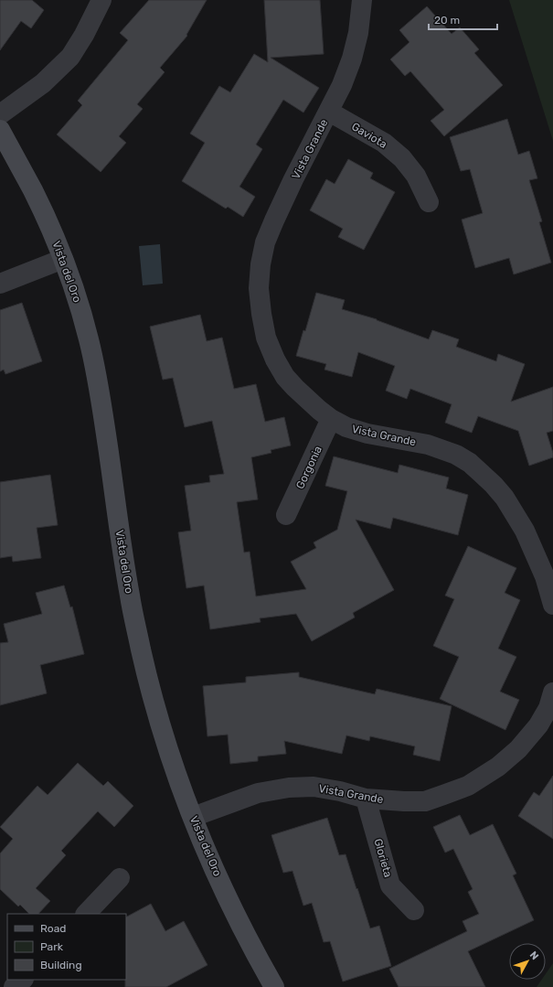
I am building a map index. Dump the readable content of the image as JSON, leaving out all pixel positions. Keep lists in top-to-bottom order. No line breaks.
{"streets":{"street":["Gaviota","Vista Grande","Vista del Oro","Gorgonia","Glorieta"]},"crossings":[["Gaviota","Vista Grande"],["Vista Grande","Vista del Oro"],["Vista Grande","Gorgonia"],["Vista Grande","Glorieta"]],"legend":["Road","Park","Building"],"scale_bar":"20 m","north":"top right"}
